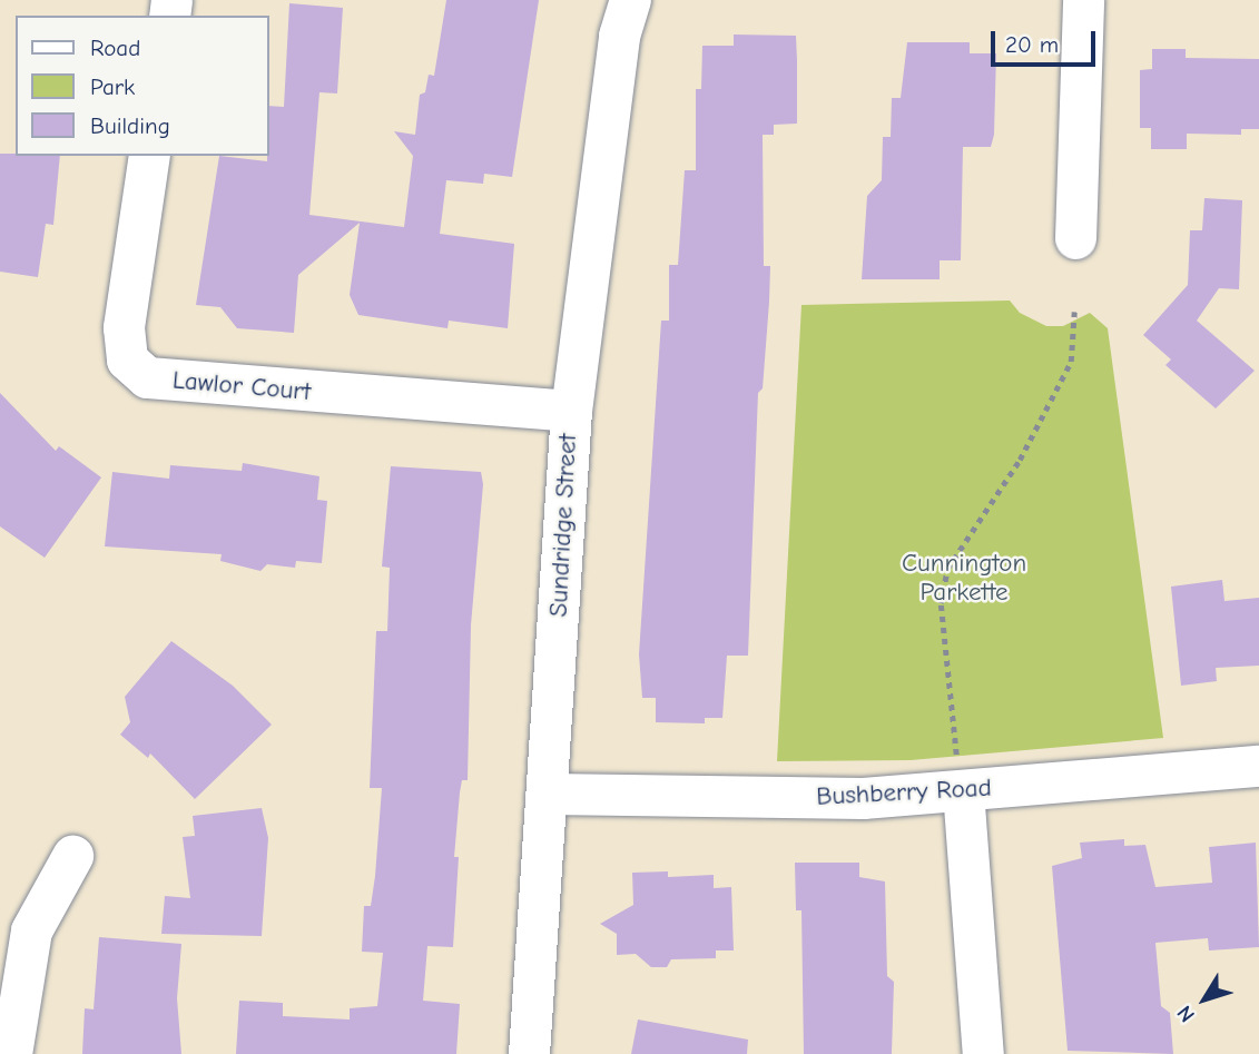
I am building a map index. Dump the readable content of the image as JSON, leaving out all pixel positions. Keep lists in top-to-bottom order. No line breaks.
{"streets":{"street":["Lawlor Court","Sundridge Street","Bushberry Road"]},"crossings":[["Lawlor Court","Sundridge Street"],["Sundridge Street","Bushberry Road"]],"parks":["Cunnington Parkette"],"legend":["Road","Park","Building"],"scale_bar":"20 m","north":"bottom left"}
